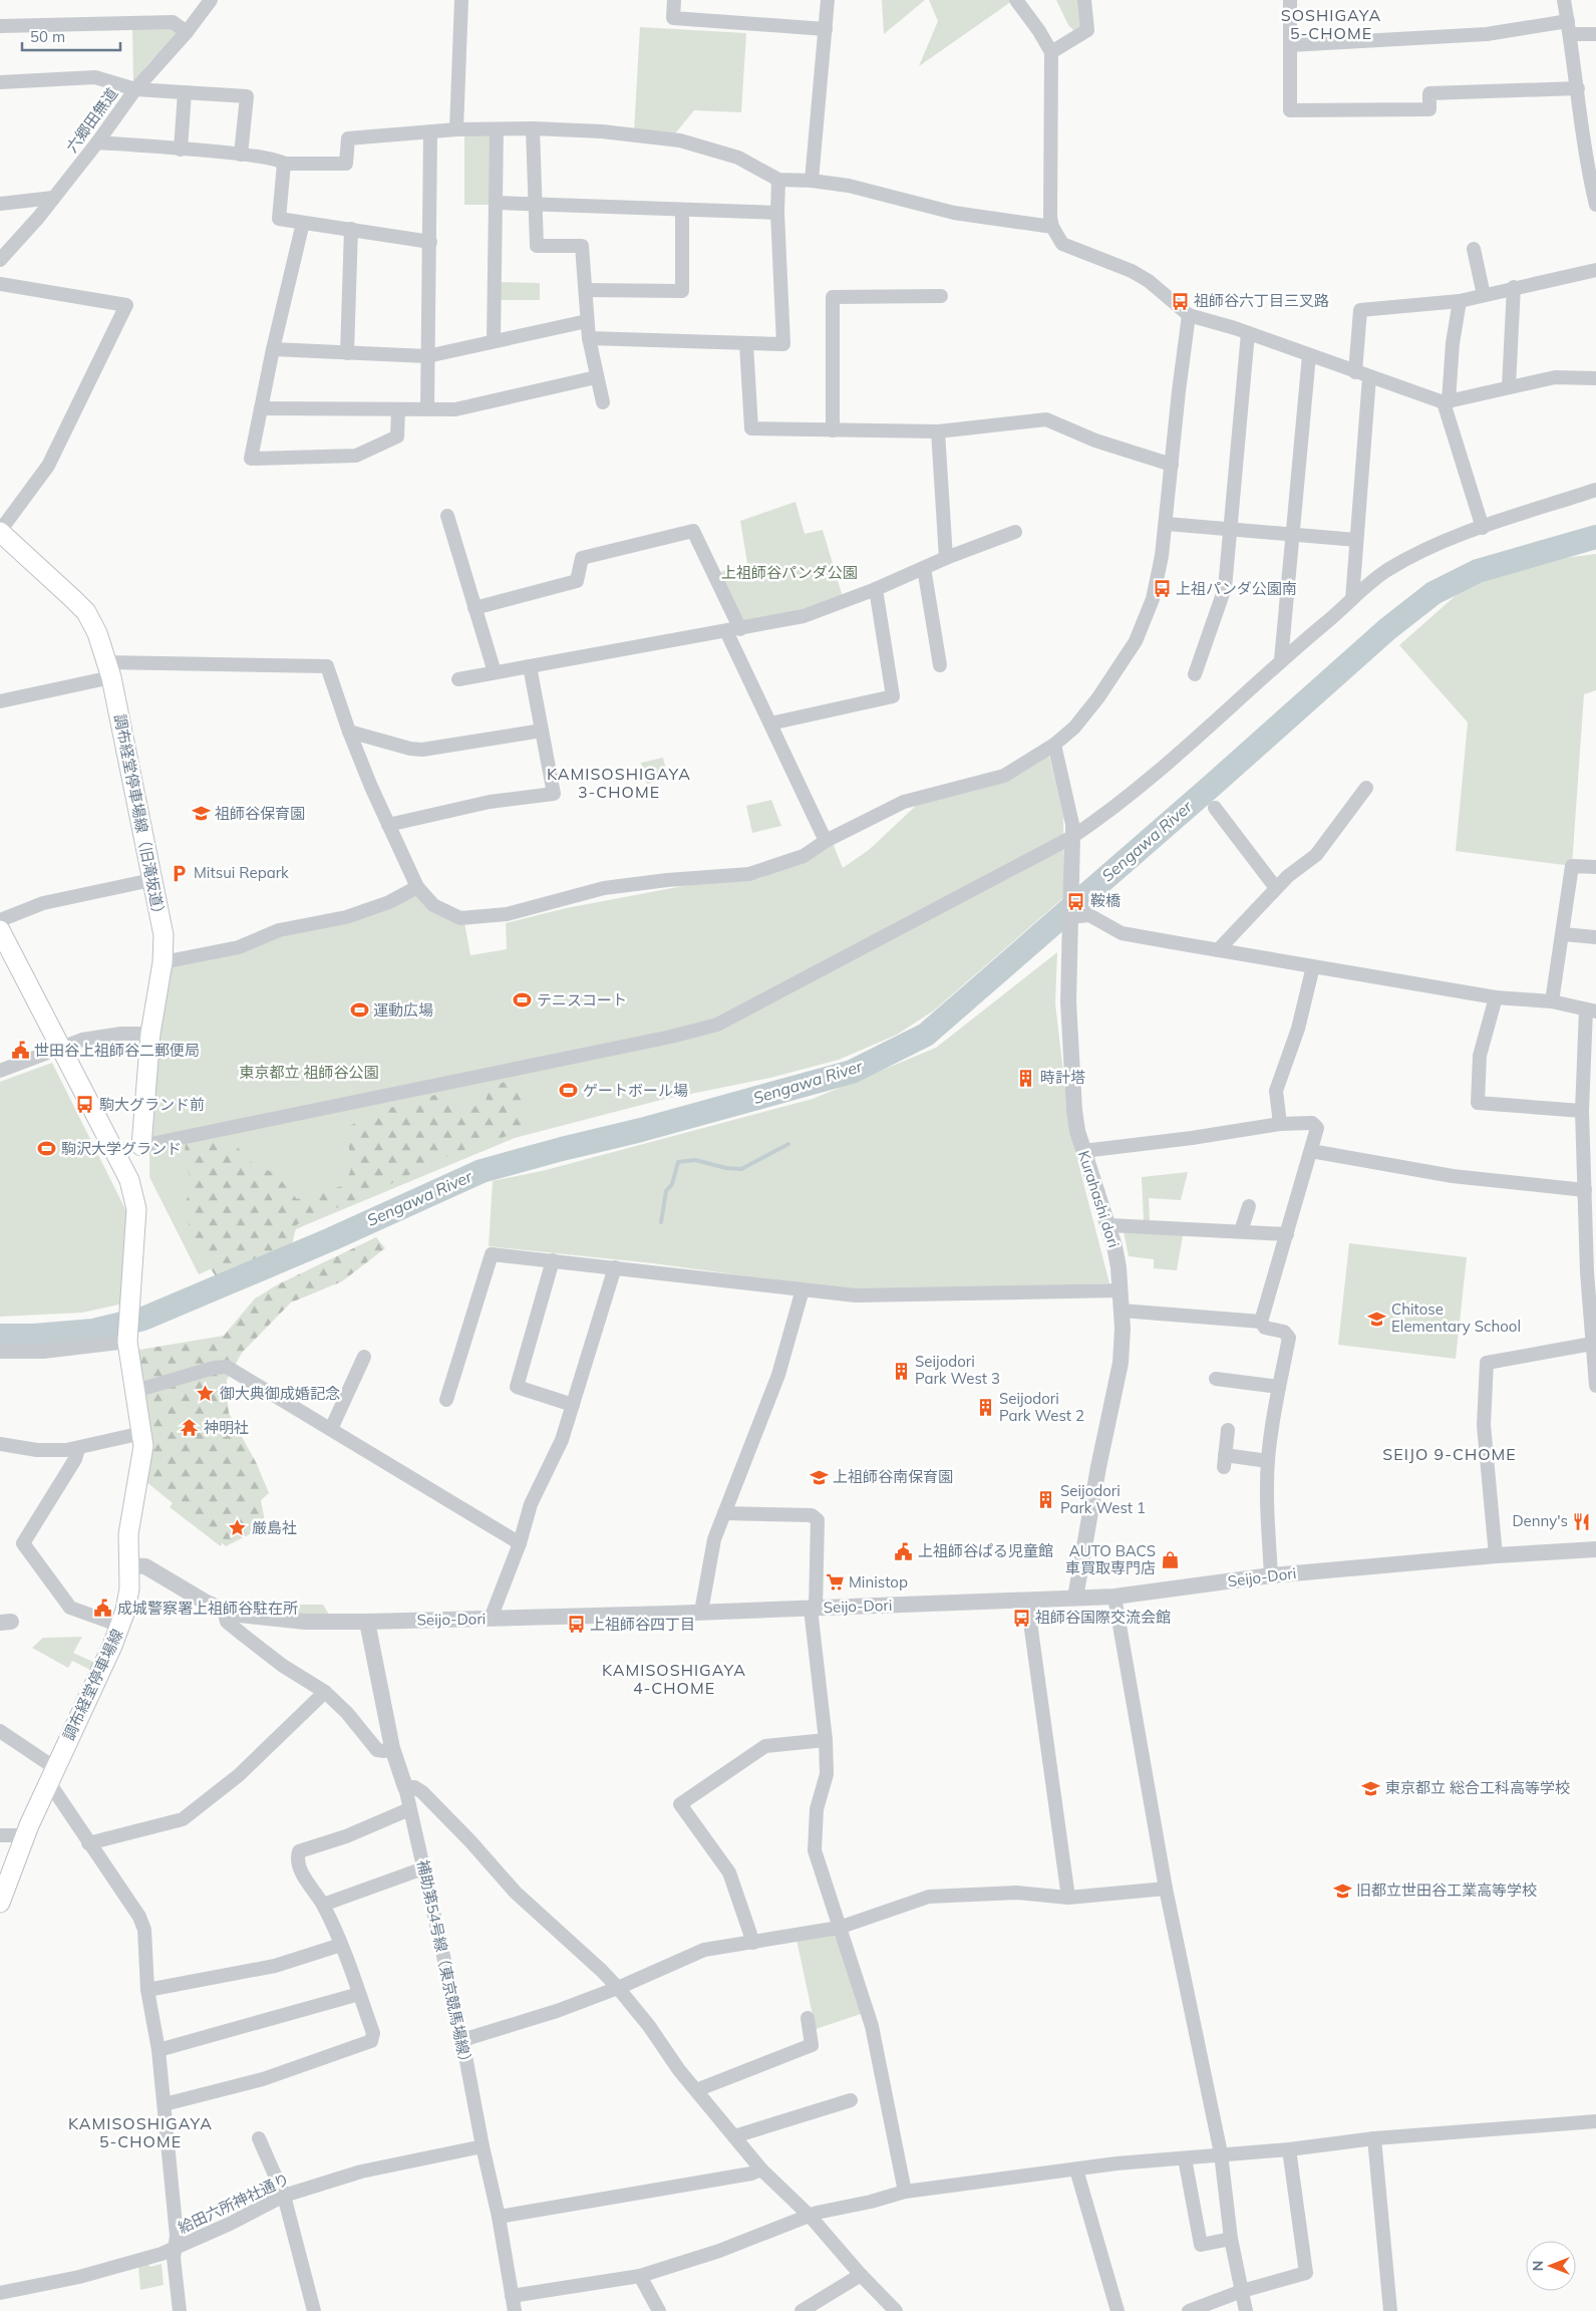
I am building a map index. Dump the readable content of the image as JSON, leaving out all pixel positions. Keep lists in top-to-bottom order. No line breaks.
{"streets":{"main road":["調布経堂停車場線（旧滝坂道）","調布経堂停車場線"],"street":["六郷田無道","Kurahashi dori","Seijo-Dori","補助第54号線（東京競馬場線）","給田六所神社通り"]},"crossings":[["Kurahashi dori","Seijo-Dori"],["Seijo-Dori","調布経堂停車場線"],["Seijo-Dori","補助第54号線（東京競馬場線）"],["補助第54号線（東京競馬場線）","給田六所神社通り"]],"districts":["SOSHIGAYA 5-CHOME","KAMISOSHIGAYA 3-CHOME","SEIJO 9-CHOME","KAMISOSHIGAYA 4-CHOME","KAMISOSHIGAYA 5-CHOME"],"water":["Sengawa River"],"parks":["上祖師谷パンダ公園","東京都立 祖師谷公園"],"places":{"bus stop":["祖師谷六丁目三叉路","上祖パンダ公園南","鞍橋","駒大グランド前","祖師谷国際交流会館","上祖師谷四丁目"],"school or university":["祖師谷保育園","Chitose Elementary School","上祖師谷南保育園","東京都立 総合工科高等学校","旧都立世田谷工業高等学校"],"parking":["Mitsui Repark"],"sports":["テニスコート","運動広場","ゲートボール場","駒沢大学グランド"],"public building":["世田谷上祖師谷二郵便局","上祖師谷ぱる児童館","成城警察署上祖師谷駐在所"],"building":["時計塔","Seijodori Park West 3","Seijodori Park West 2","Seijodori Park West 1"],"place":["御大典御成婚記念","厳島社"],"temple":["神明社"],"restaurant":["Denny's"],"shop":["AUTO BACS 車買取専門店"],"supermarket":["Ministop"]},"scale_bar":"50 m","north":"left"}
